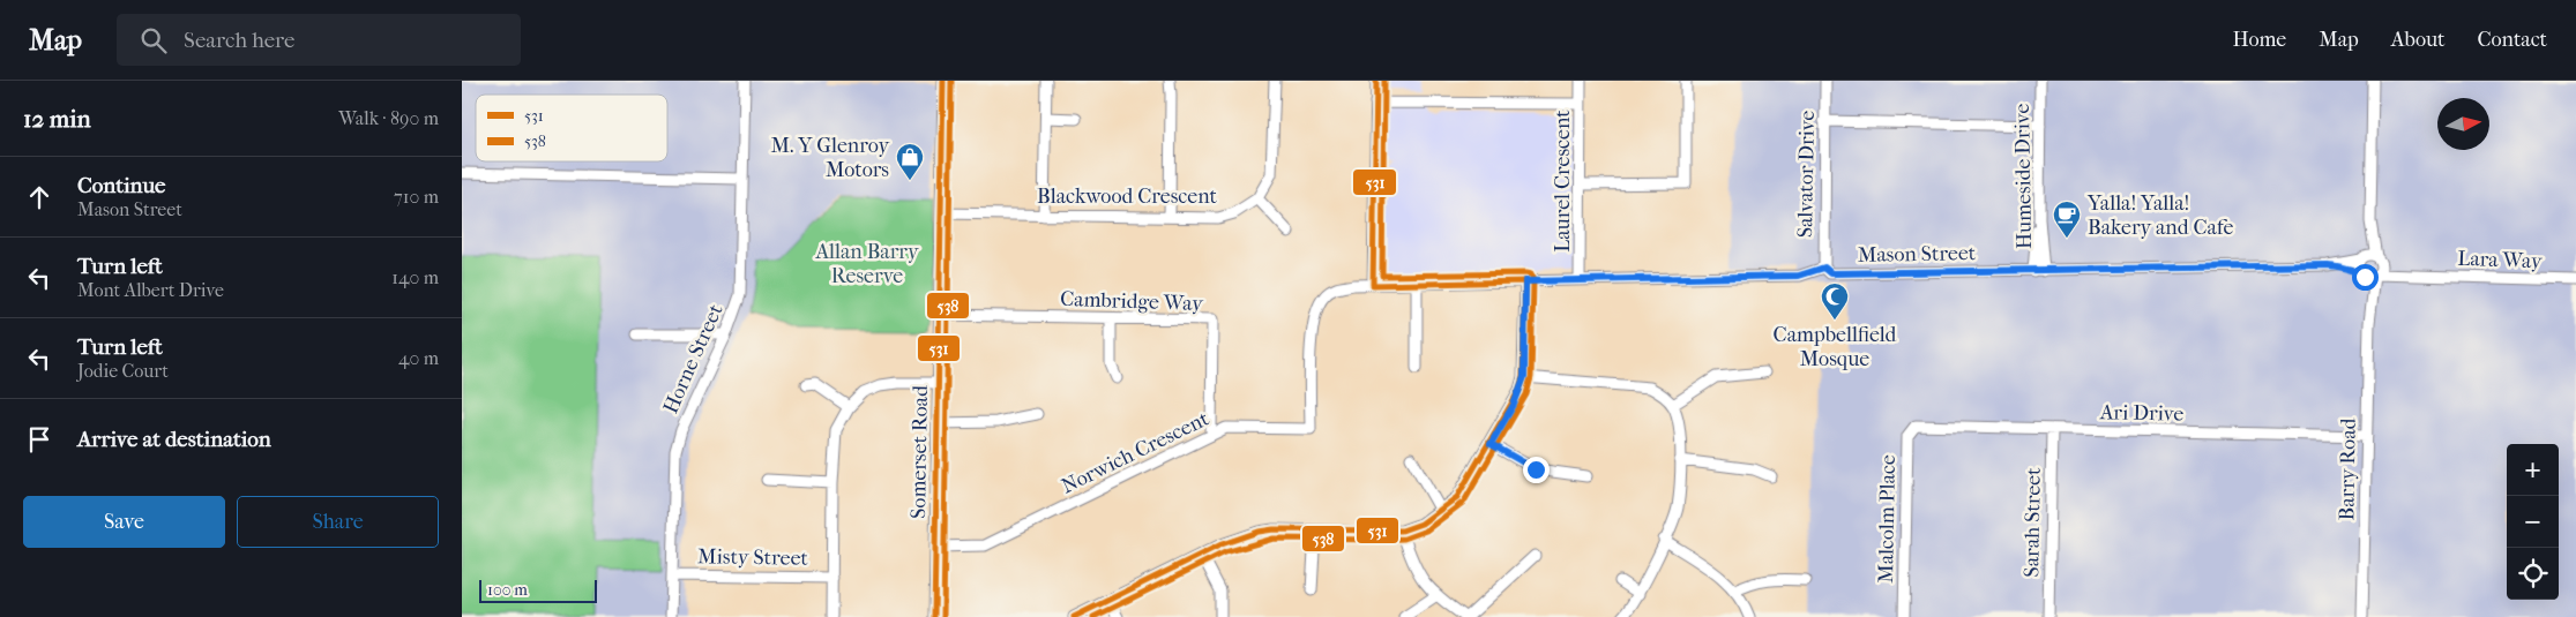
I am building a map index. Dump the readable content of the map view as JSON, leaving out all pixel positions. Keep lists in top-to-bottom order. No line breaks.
{"streets":{"street":["Salvator Drive","Humeside Drive","Laurel Crescent","Blackwood Crescent","Mason Street","Lara Way","Cambridge Way","Horne Street","Ari Drive","Somerset Road","Norwich Crescent","Barry Road","Malcolm Place","Sarah Street","Misty Street"]},"crossings":[["Salvator Drive","Mason Street"],["Humeside Drive","Mason Street"],["Laurel Crescent","Mason Street"],["Blackwood Crescent","Somerset Road"],["Mason Street","Norwich Crescent"],["Mason Street","Barry Road"],["Cambridge Way","Somerset Road"],["Cambridge Way","Norwich Crescent"],["Horne Street","Misty Street"],["Ari Drive","Barry Road"],["Ari Drive","Malcolm Place"],["Ari Drive","Sarah Street"],["Somerset Road","Norwich Crescent"]],"parks":["Allan Barry Reserve"],"places":{"shop":["M. Y Glenroy Motors"],"cafe":["Yalla! Yalla! Bakery and Cafe"],"mosque":["Campbellfield Mosque"]},"lines":["transit line 531","transit line 538"],"legend":["531","538"],"scale_bar":"100 m","north":"right","page":{"header":"Map","search":"Search here","nav":["Home","Map","About","Contact"],"heading":["12 min","Walk · 890 m"],"list":[["Continue","Mason Street","710 m"],["Turn left","Mont Albert Drive","140 m"],["Turn left","Jodie Court","40 m"],"Arrive at destination"],"map_buttons":["+","−"],"buttons":["Save","Share"],"scale":"100 m"}}
